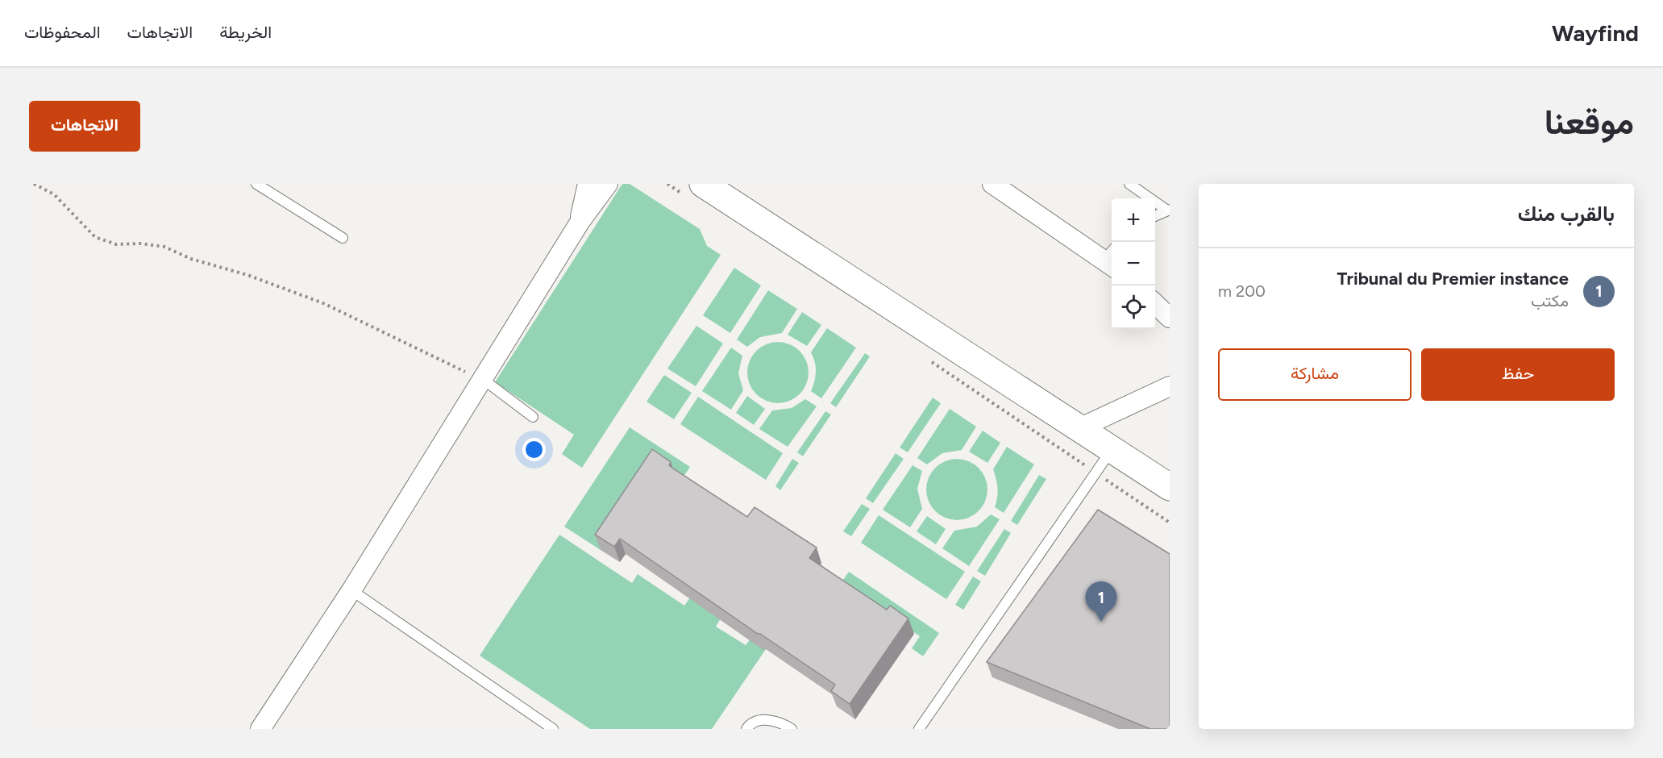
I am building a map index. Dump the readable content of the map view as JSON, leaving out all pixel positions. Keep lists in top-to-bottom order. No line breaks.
{"page":{"header":"Wayfind","nav":["الخريطة","الاتجاهات","المحفوظات"],"title":"موقعنا","buttons":["الاتجاهات",["حفظ","مشاركة"]],"heading":"بالقرب منك","map_buttons":["+","−"],"list":[{"mark":"1","name":"Tribunal du Premier instance","note":"مكتب","value":"200 m"}],"pins":"1"}}
